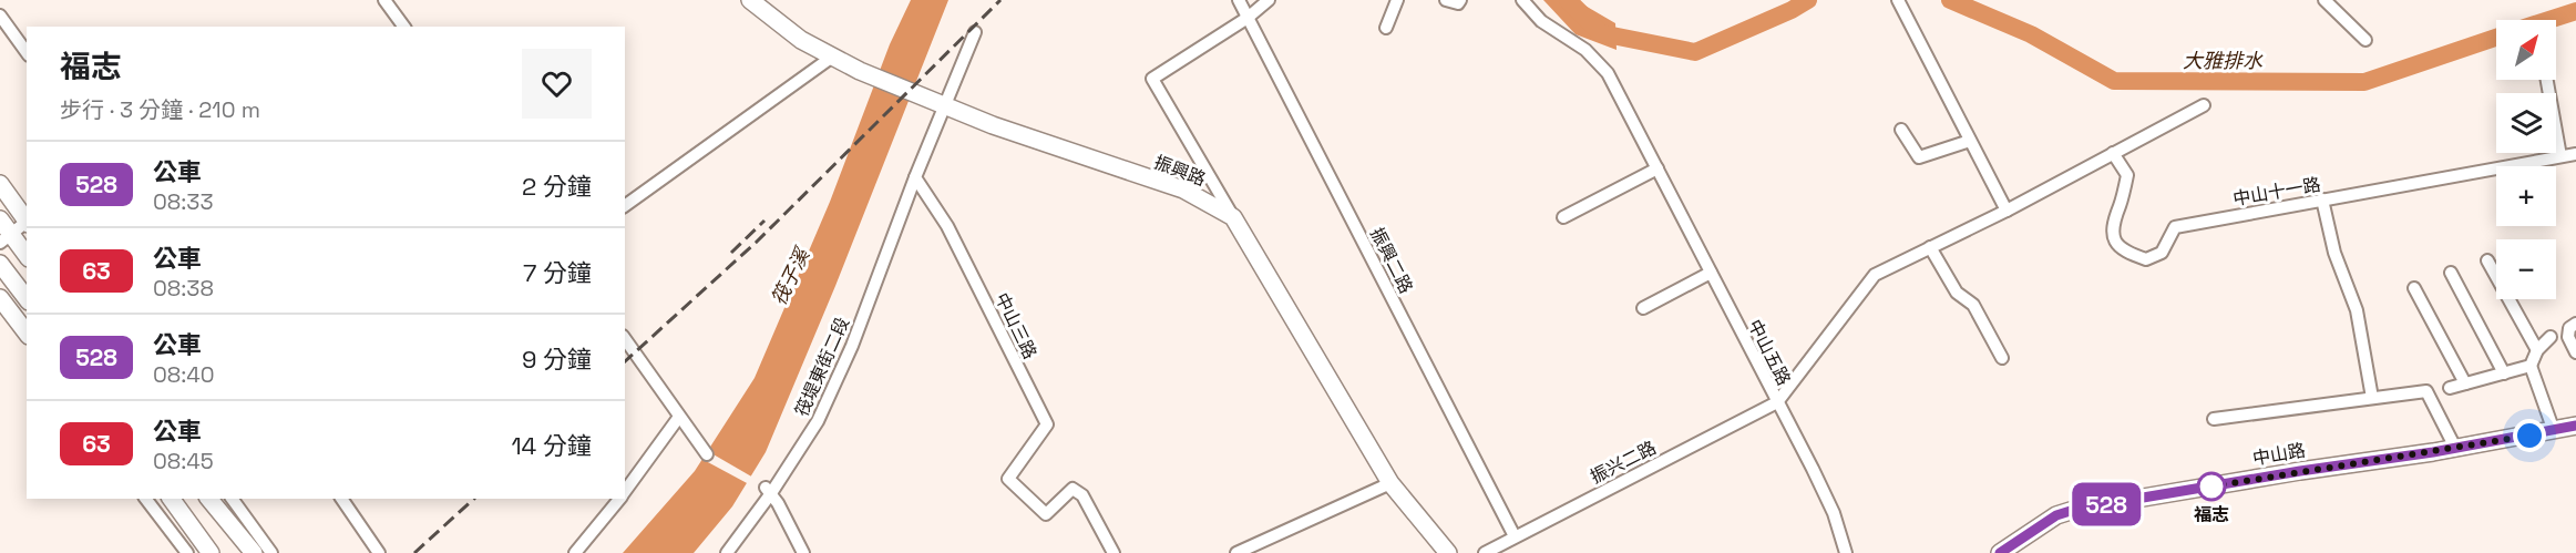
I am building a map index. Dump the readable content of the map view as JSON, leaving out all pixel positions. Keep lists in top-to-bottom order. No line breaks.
{"streets":{"street":["振興路","中山十一路","振興二路","中山三路","中山五路","筏堤東街二段","中山路","振兴二路"]},"crossings":[["振興二路","振兴二路"],["中山三路","筏堤東街二段"],["中山五路","振兴二路"]],"water":["大雅排水","筏子溪"],"places":["福志"],"lines":["bus line 528"],"north":"top right","page":{"on_map":"528","map_buttons":["+","−"],"heading":["福志","步行 · 3 分鐘 · 210 m"],"list":[{"mark":"528","name":"公車","note":"08:33","value":"2 分鐘"},{"mark":"63","name":"公車","note":"08:38","value":"7 分鐘"},{"mark":"528","name":"公車","note":"08:40","value":"9 分鐘"},{"mark":"63","name":"公車","note":"08:45","value":"14 分鐘"}]}}
